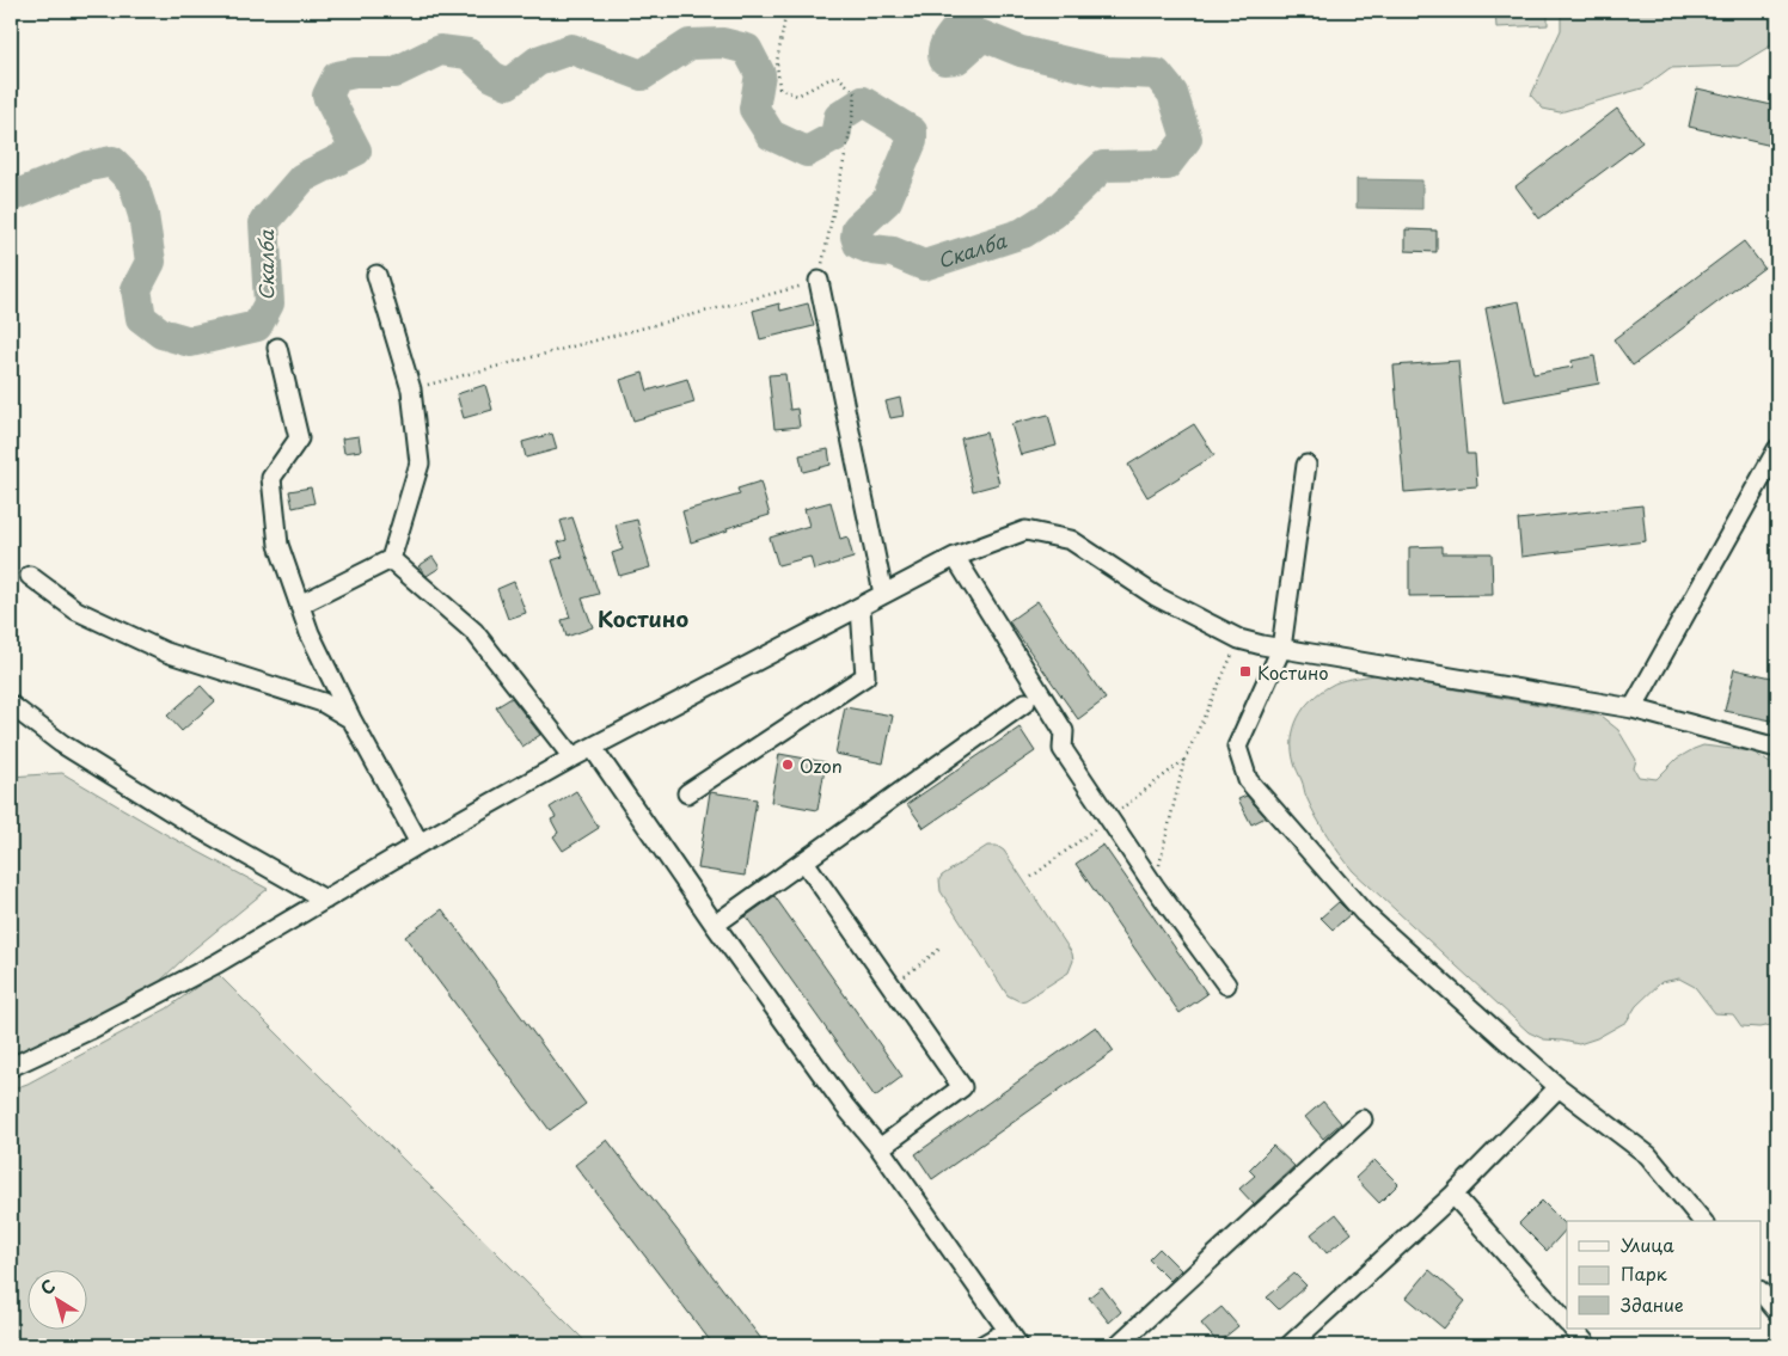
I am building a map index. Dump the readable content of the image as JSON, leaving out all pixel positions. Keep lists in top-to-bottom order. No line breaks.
{"districts":["Костино"],"water":["Скалба"],"places":{"transit":["Костино"],"other":["Ozon"]},"legend":["Улица","Парк","Здание"],"north":"top left"}
